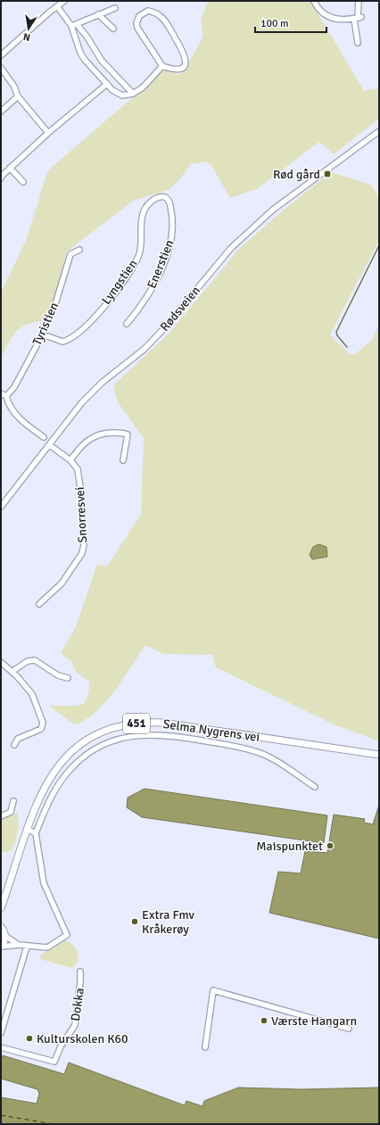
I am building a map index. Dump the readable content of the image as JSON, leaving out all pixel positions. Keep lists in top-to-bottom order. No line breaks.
{"streets":{"main road":["451","Selma Nygrens vei"],"street":["Enerstien","Lyngstien","Rødsveien","Tyristien","Snorresvei","Dokka"]},"crossings":[["Enerstien","Lyngstien"],["Lyngstien","Tyristien"],["Rødsveien","Snorresvei"]],"places":{"transit":["Rød gård"],"other":["Maispunktet","Extra Fmv Kråkerøy","Værste Hangarn","Kulturskolen K60"]},"scale_bar":"100 m","north":"bottom"}
